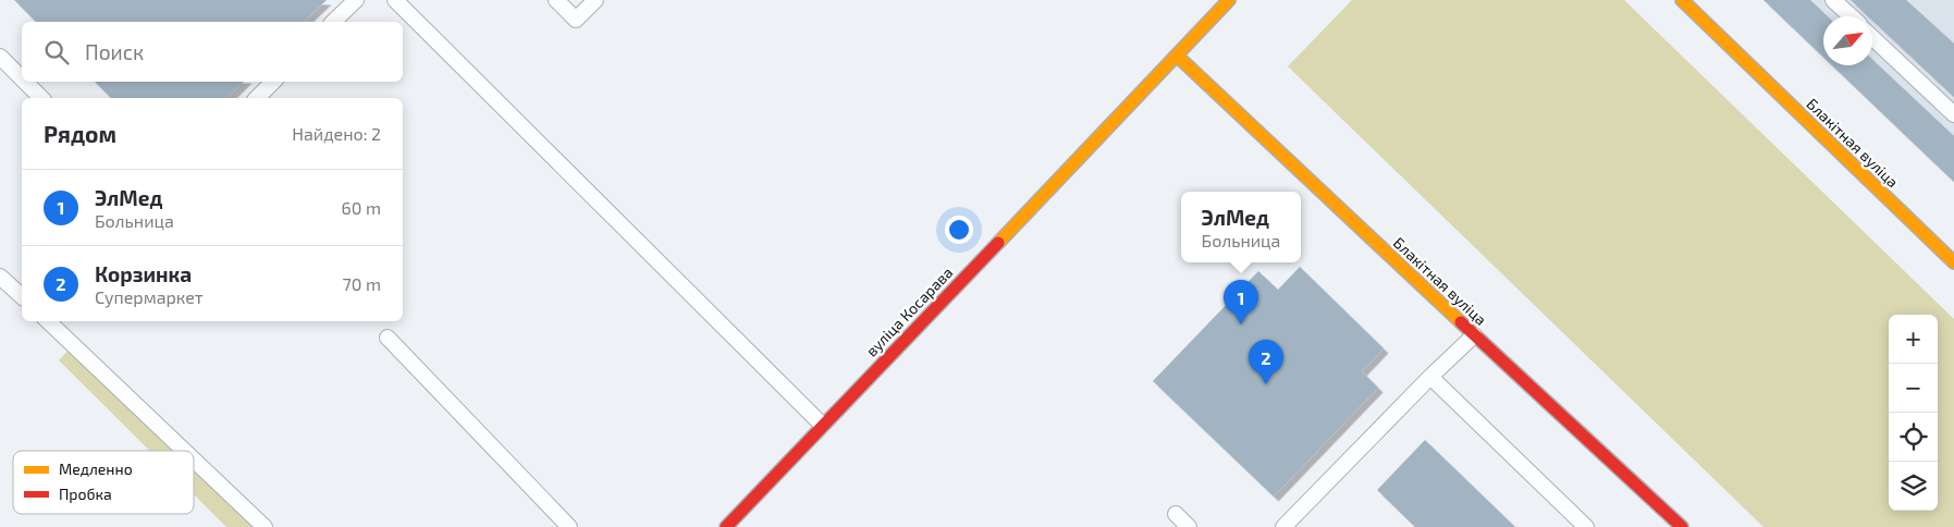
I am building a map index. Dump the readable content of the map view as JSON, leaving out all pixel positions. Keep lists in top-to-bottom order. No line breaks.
{"streets":{"street":["Блакітная вуліца","вуліца Косарава"]},"crossings":[["Блакітная вуліца","вуліца Косарава"]],"legend":["Медленно","Пробка"],"north":"top right","page":{"search":"Поиск","heading":["Рядом","Найдено: 2"],"list":[{"mark":"1","name":"ЭлМед","note":"Больница","value":"60 m"},{"mark":"2","name":"Корзинка","note":"Супермаркет","value":"70 m"}],"popup":["ЭлМед","Больница"],"pins":["1","2"],"map_buttons":["+","−"]}}
